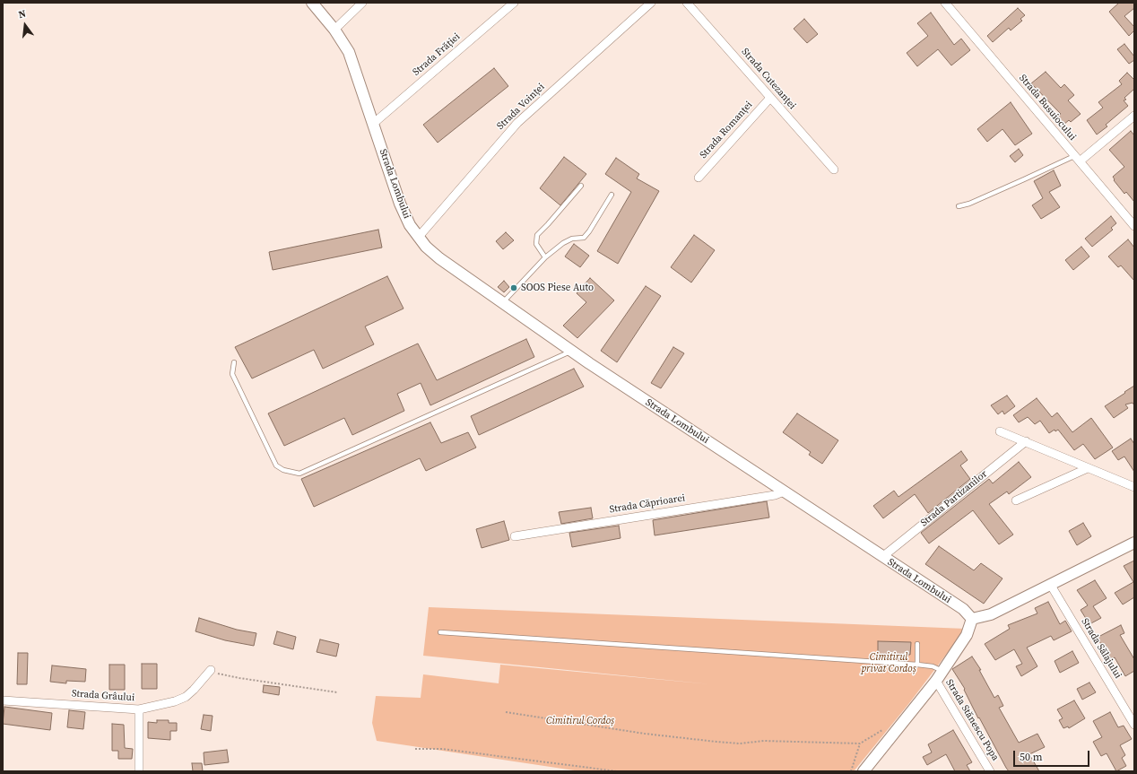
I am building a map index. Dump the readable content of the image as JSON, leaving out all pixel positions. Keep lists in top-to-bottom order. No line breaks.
{"streets":{"street":["Strada Frăției","Strada Cutezanței","Strada Voinței","Strada Busuiocului","Strada Romanței","Strada Lombului","Strada Partizanilor","Strada Căprioarei","Strada Sălajului","Strada Grâului","Strada Stănescu Popa"]},"crossings":[["Strada Frăției","Strada Lombului"],["Strada Cutezanței","Strada Romanței"],["Strada Voinței","Strada Lombului"],["Strada Lombului","Strada Partizanilor"],["Strada Lombului","Strada Căprioarei"]],"parks":["Cimitirul privat Cordoș","Cimitirul Cordoș"],"places":["SOOS Piese Auto"],"scale_bar":"50 m","north":"top"}
